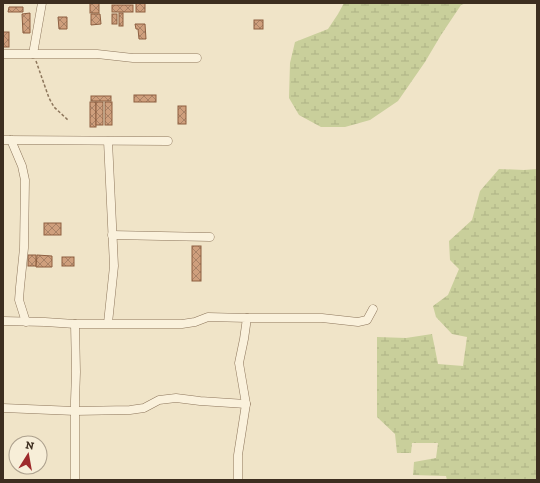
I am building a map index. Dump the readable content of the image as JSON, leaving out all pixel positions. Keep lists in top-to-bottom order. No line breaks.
{"north":"top"}
